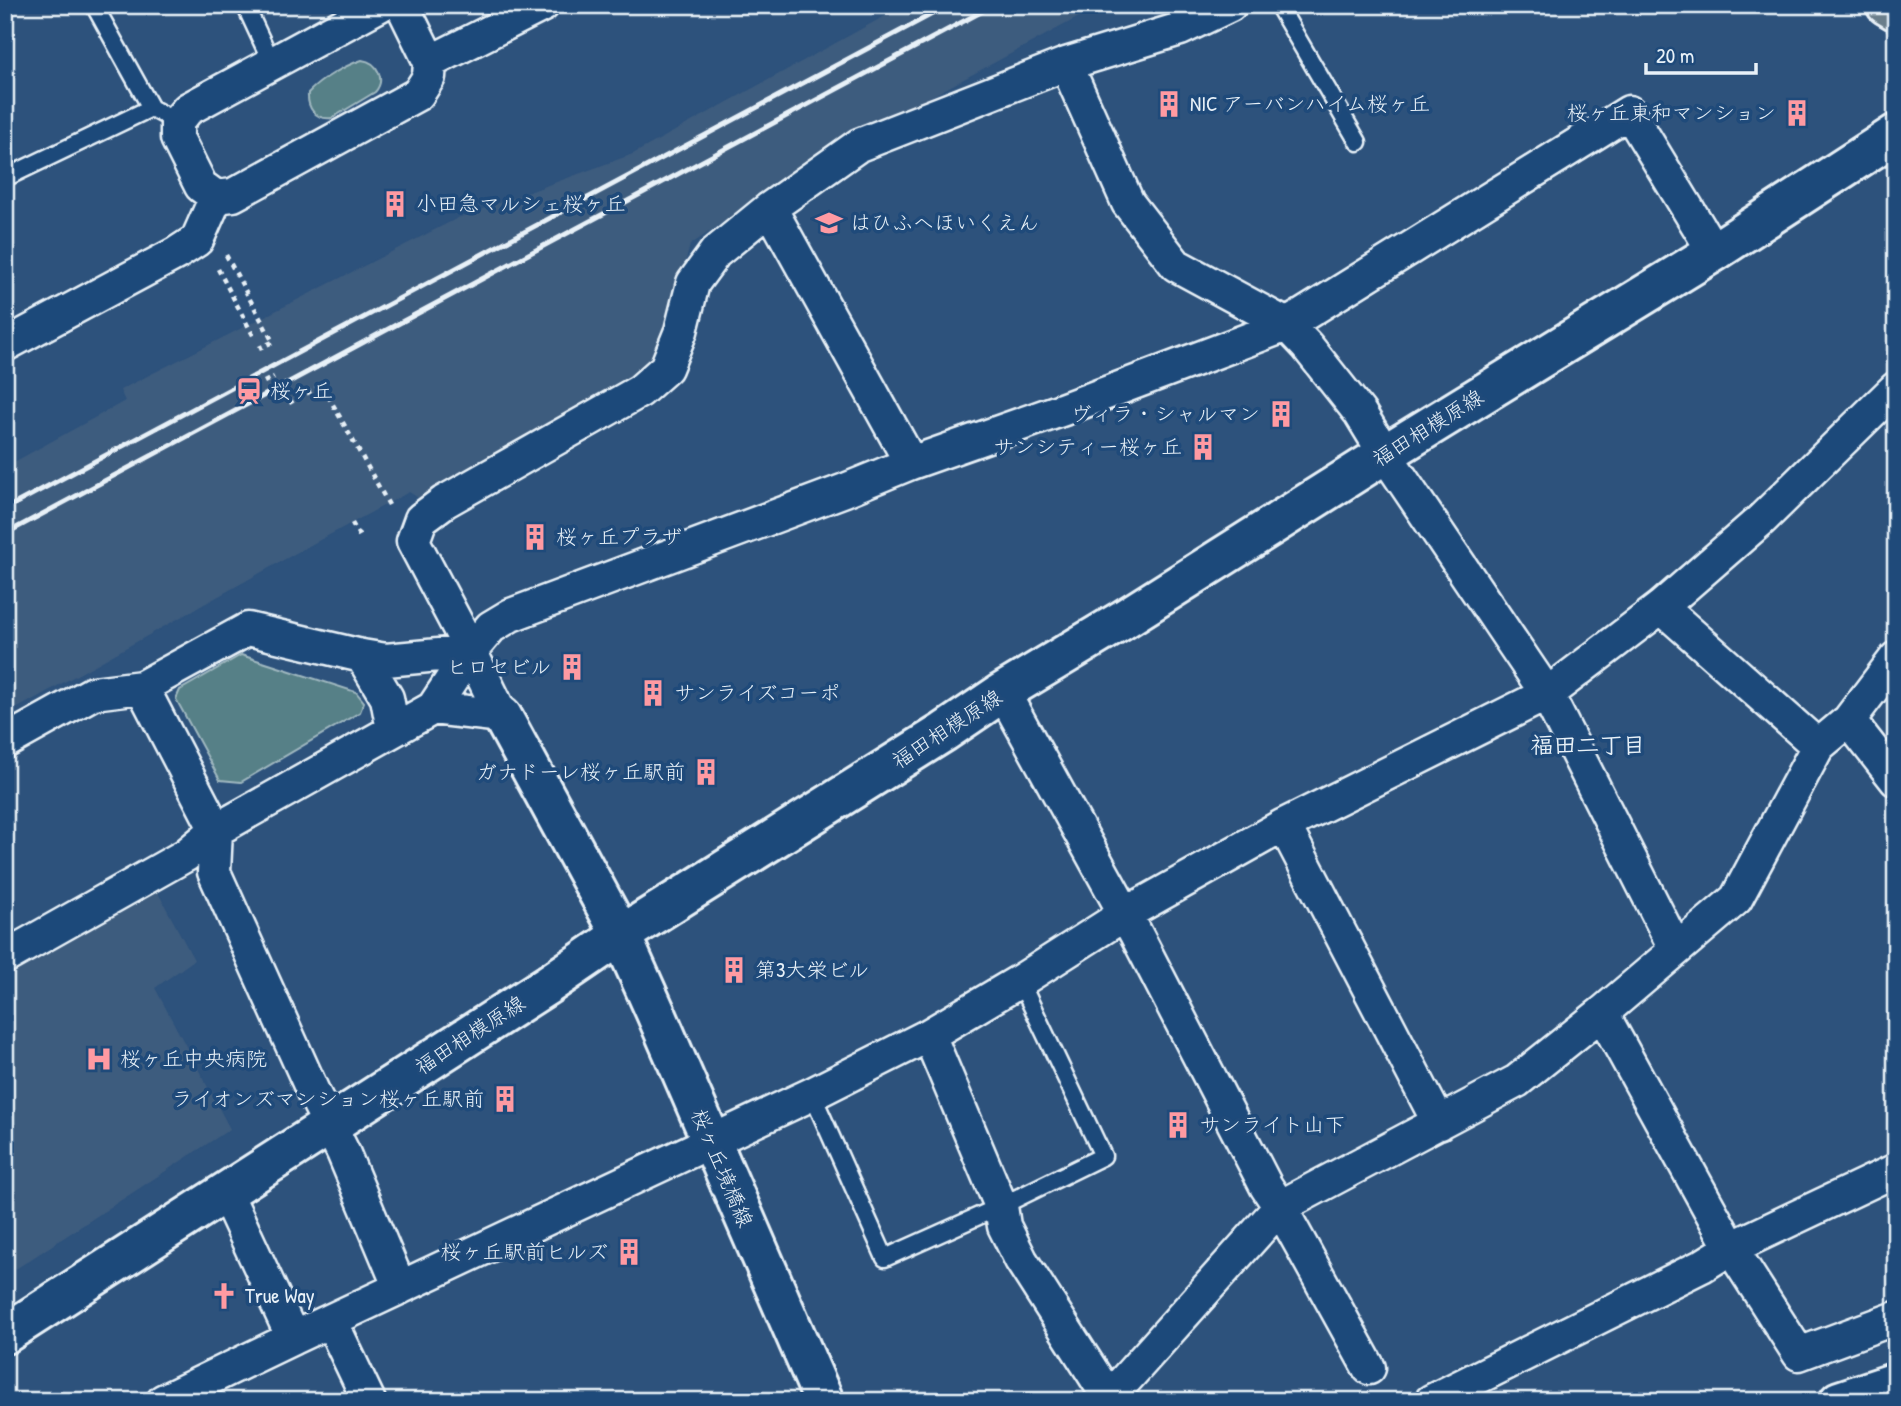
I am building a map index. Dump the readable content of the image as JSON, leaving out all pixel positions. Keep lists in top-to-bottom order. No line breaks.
{"streets":{"street":["福田相模原線","桜ヶ丘境橋線"]},"crossings":[["福田相模原線","桜ヶ丘境橋線"]],"districts":["福田二丁目"],"places":{"building":["NIC アーバンハイム桜ヶ丘","桜ヶ丘東和マンション","小田急マルシェ桜ヶ丘","ヴィラ・シャルマン","サンシティー桜ヶ丘","桜ヶ丘プラザ","ヒロセビル","サンライズコーポ","ガナドーレ桜ヶ丘駅前","第3大栄ビル","ライオンズマンション桜ヶ丘駅前","サンライト山下","桜ヶ丘駅前ヒルズ"],"school or university":["はひふへほいくえん"],"station":["桜ヶ丘"],"hospital":["桜ヶ丘中央病院"],"church":["True Way"]},"scale_bar":"20 m"}
